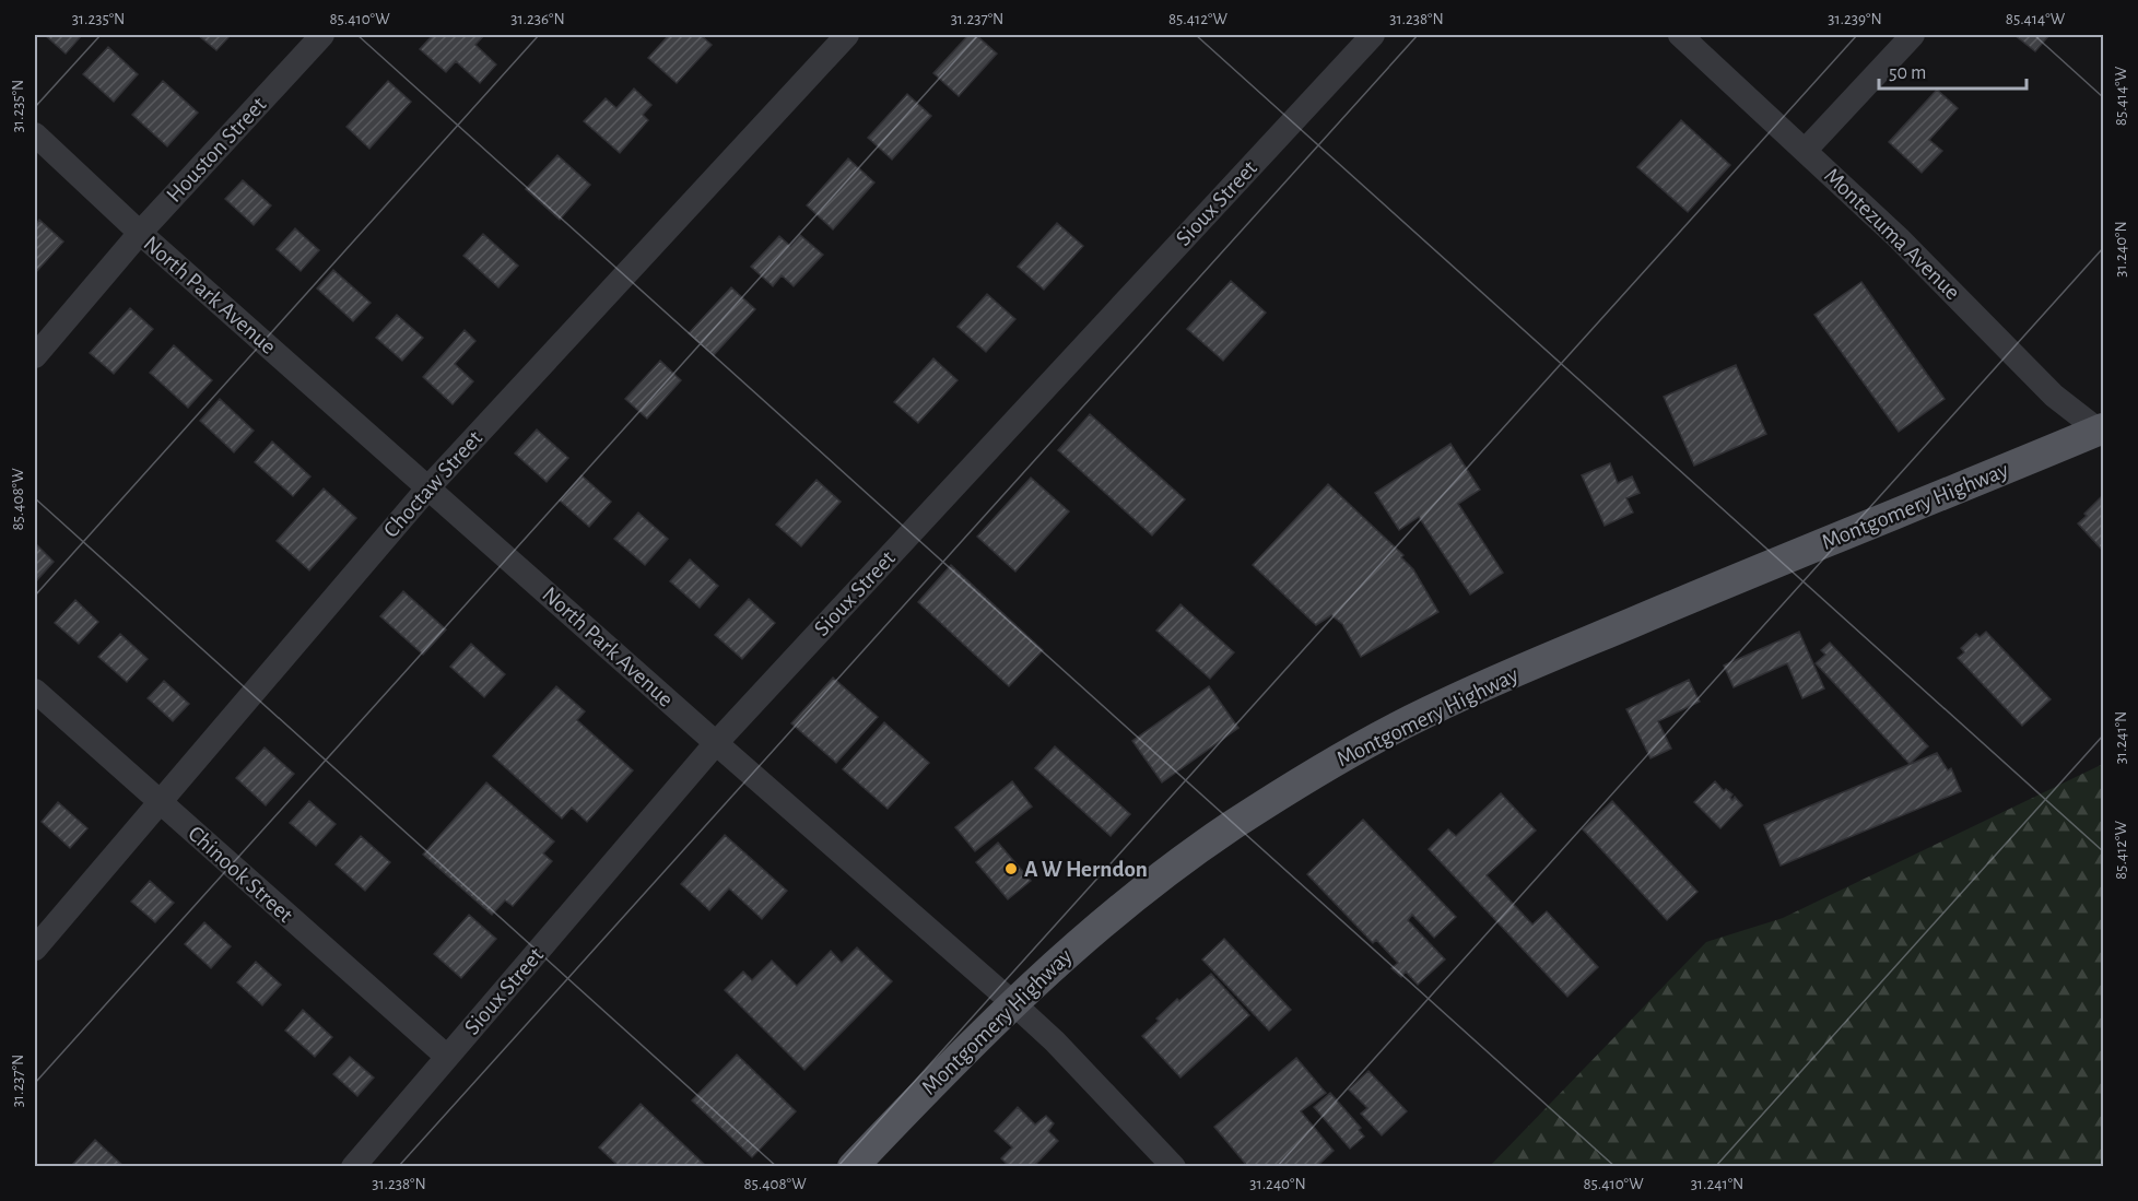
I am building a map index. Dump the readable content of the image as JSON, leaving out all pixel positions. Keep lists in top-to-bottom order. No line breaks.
{"streets":{"main road":["Montgomery Highway"],"street":["Houston Street","Sioux Street","Montezuma Avenue","North Park Avenue","Choctaw Street","Chinook Street"]},"crossings":[["Houston Street","North Park Avenue"],["Sioux Street","North Park Avenue"],["Sioux Street","Chinook Street"],["Montezuma Avenue","Montgomery Highway"],["North Park Avenue","Choctaw Street"],["North Park Avenue","Montgomery Highway"],["Choctaw Street","Chinook Street"]],"places":["A W Herndon"],"scale_bar":"50 m","coordinates":["31.235°N","85.410°W","31.236°N","31.237°N","85.412°W","31.238°N","31.239°N","85.414°W","31.240°N","85.408°W","31.241°N"]}
